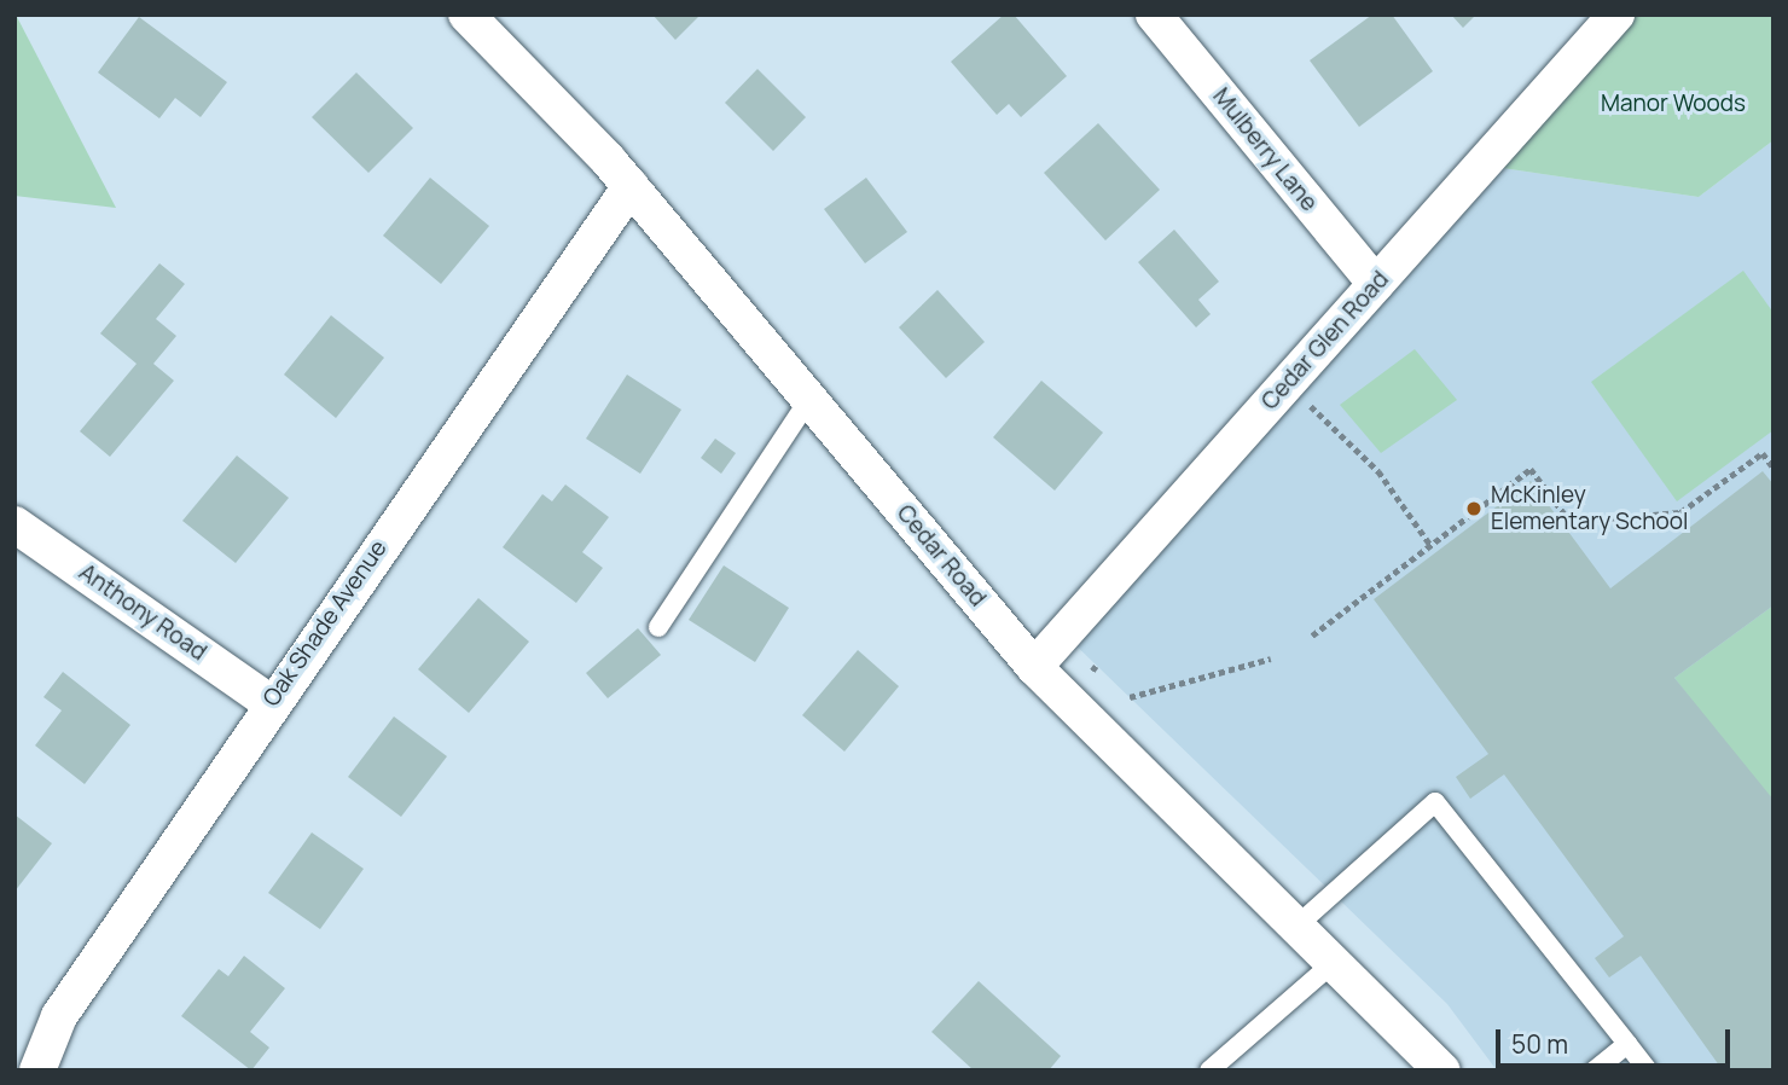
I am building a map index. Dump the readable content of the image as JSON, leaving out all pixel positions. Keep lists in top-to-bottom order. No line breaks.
{"streets":{"street":["Mulberry Lane","Cedar Glen Road","Cedar Road","Anthony Road","Oak Shade Avenue"]},"crossings":[["Mulberry Lane","Cedar Glen Road"],["Cedar Glen Road","Cedar Road"],["Cedar Road","Oak Shade Avenue"],["Anthony Road","Oak Shade Avenue"]],"parks":["Manor Woods"],"places":["McKinley Elementary School"],"scale_bar":"50 m"}
